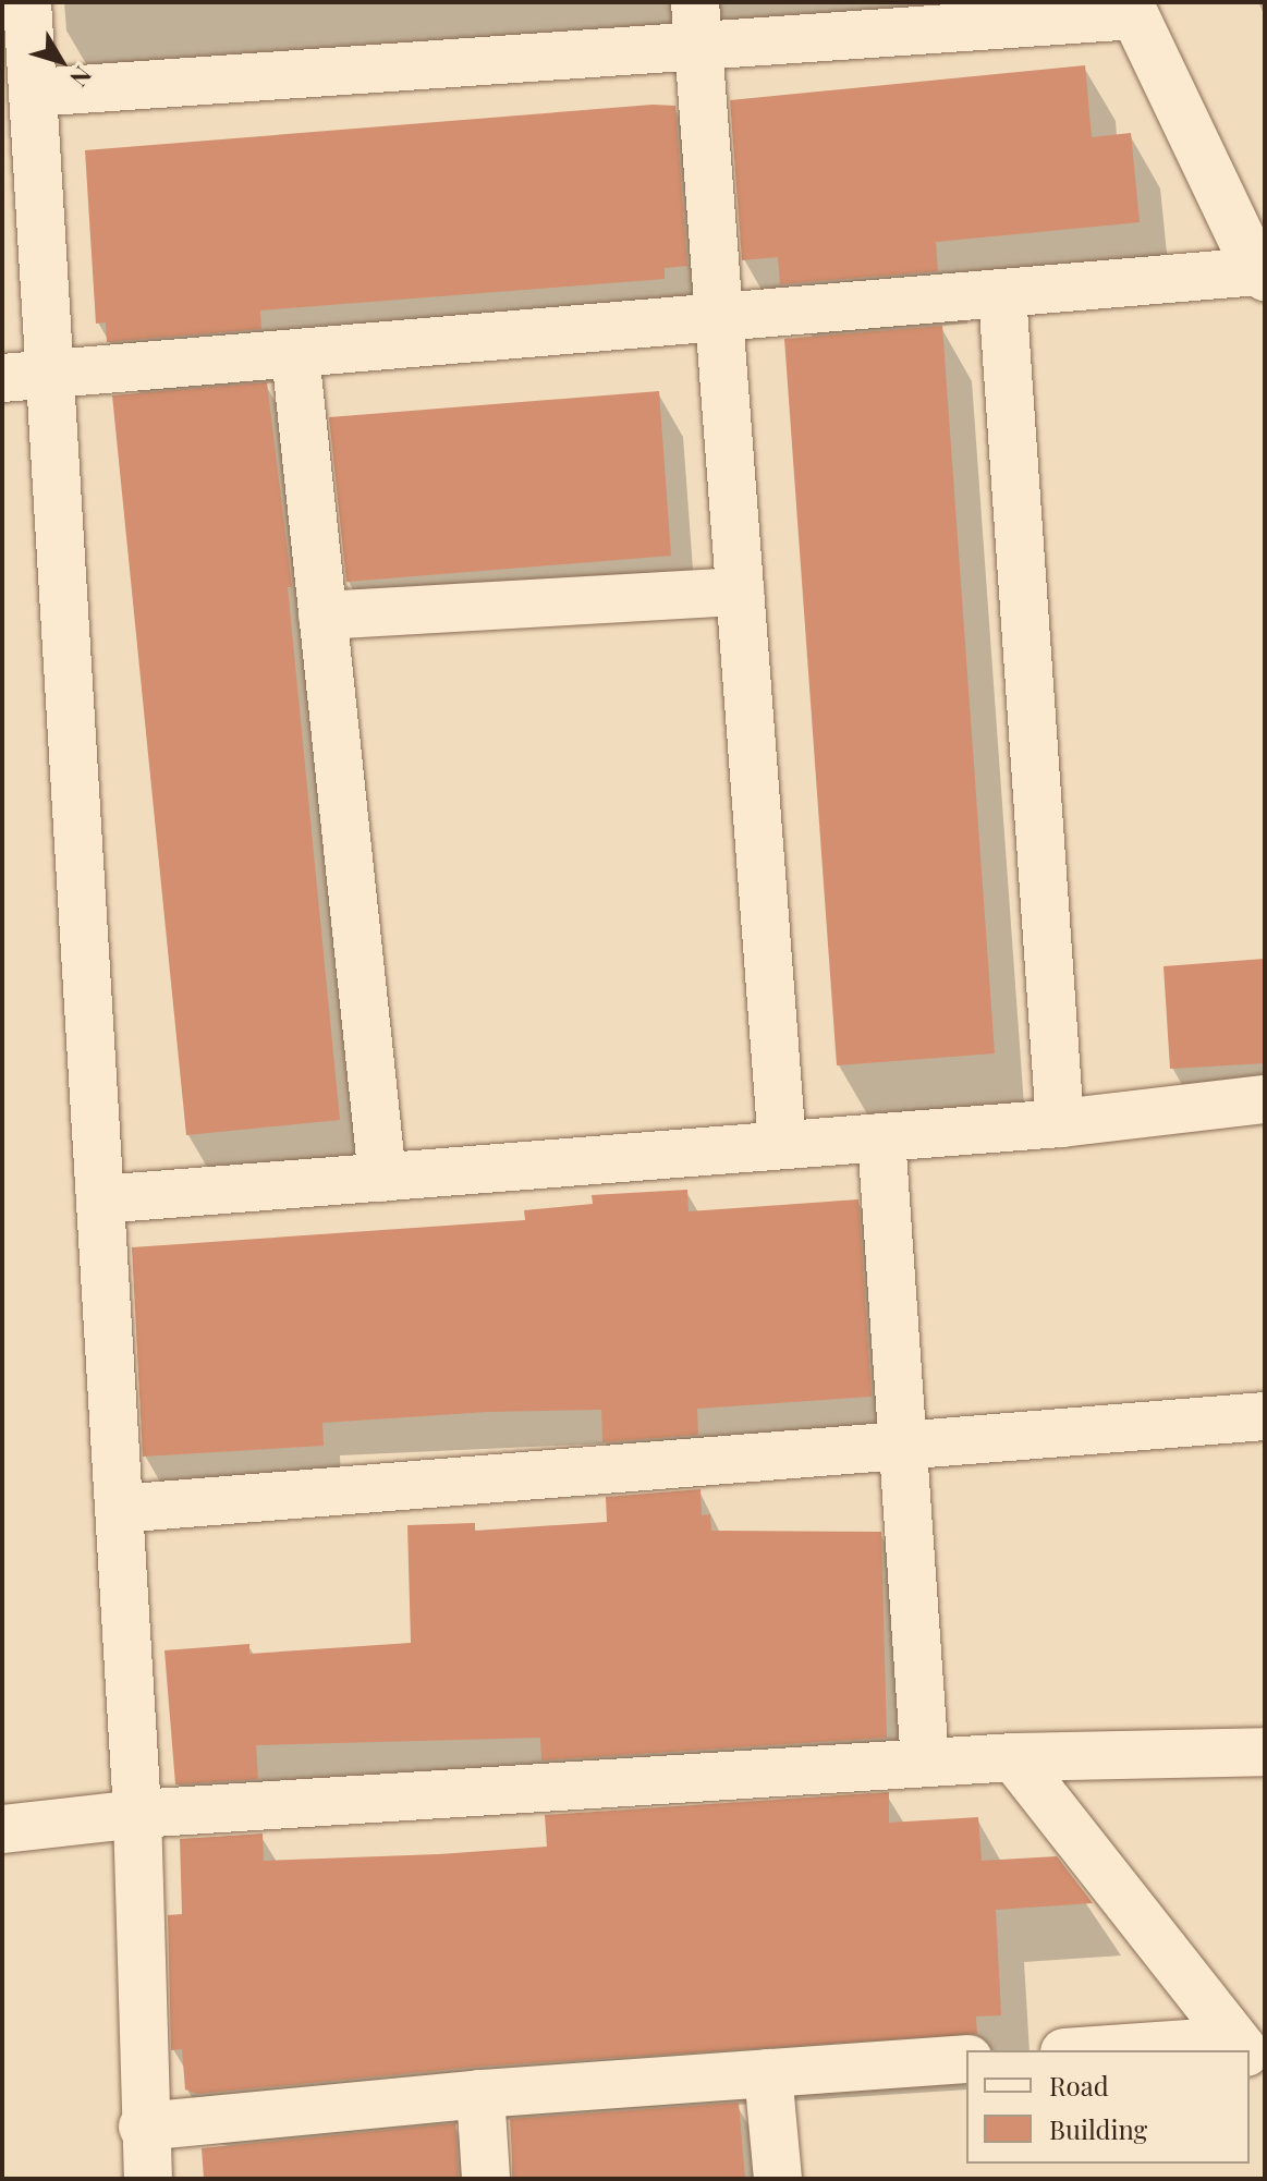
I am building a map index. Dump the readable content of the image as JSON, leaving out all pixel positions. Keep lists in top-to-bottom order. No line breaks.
{"legend":["Road","Building"],"north":"bottom right"}
